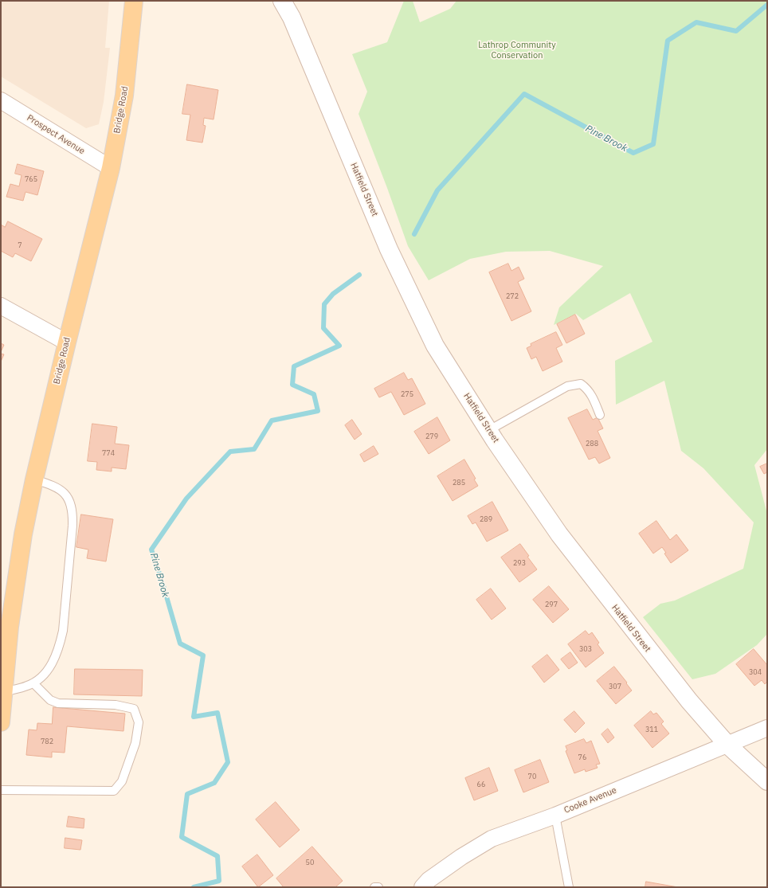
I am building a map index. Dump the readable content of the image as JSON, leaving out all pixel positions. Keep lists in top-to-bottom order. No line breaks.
{"streets":{"main road":["Bridge Road"],"street":["Prospect Avenue","Hatfield Street","Cooke Avenue"]},"crossings":[["Bridge Road","Prospect Avenue"],["Hatfield Street","Cooke Avenue"]],"water":["Pine Brook"],"parks":["Lathrop Community Conservation"],"house_numbers":["765","7","272","275","279","288","774","285","289","293","297","303","304","307","311","782","76","70","66","50"]}
